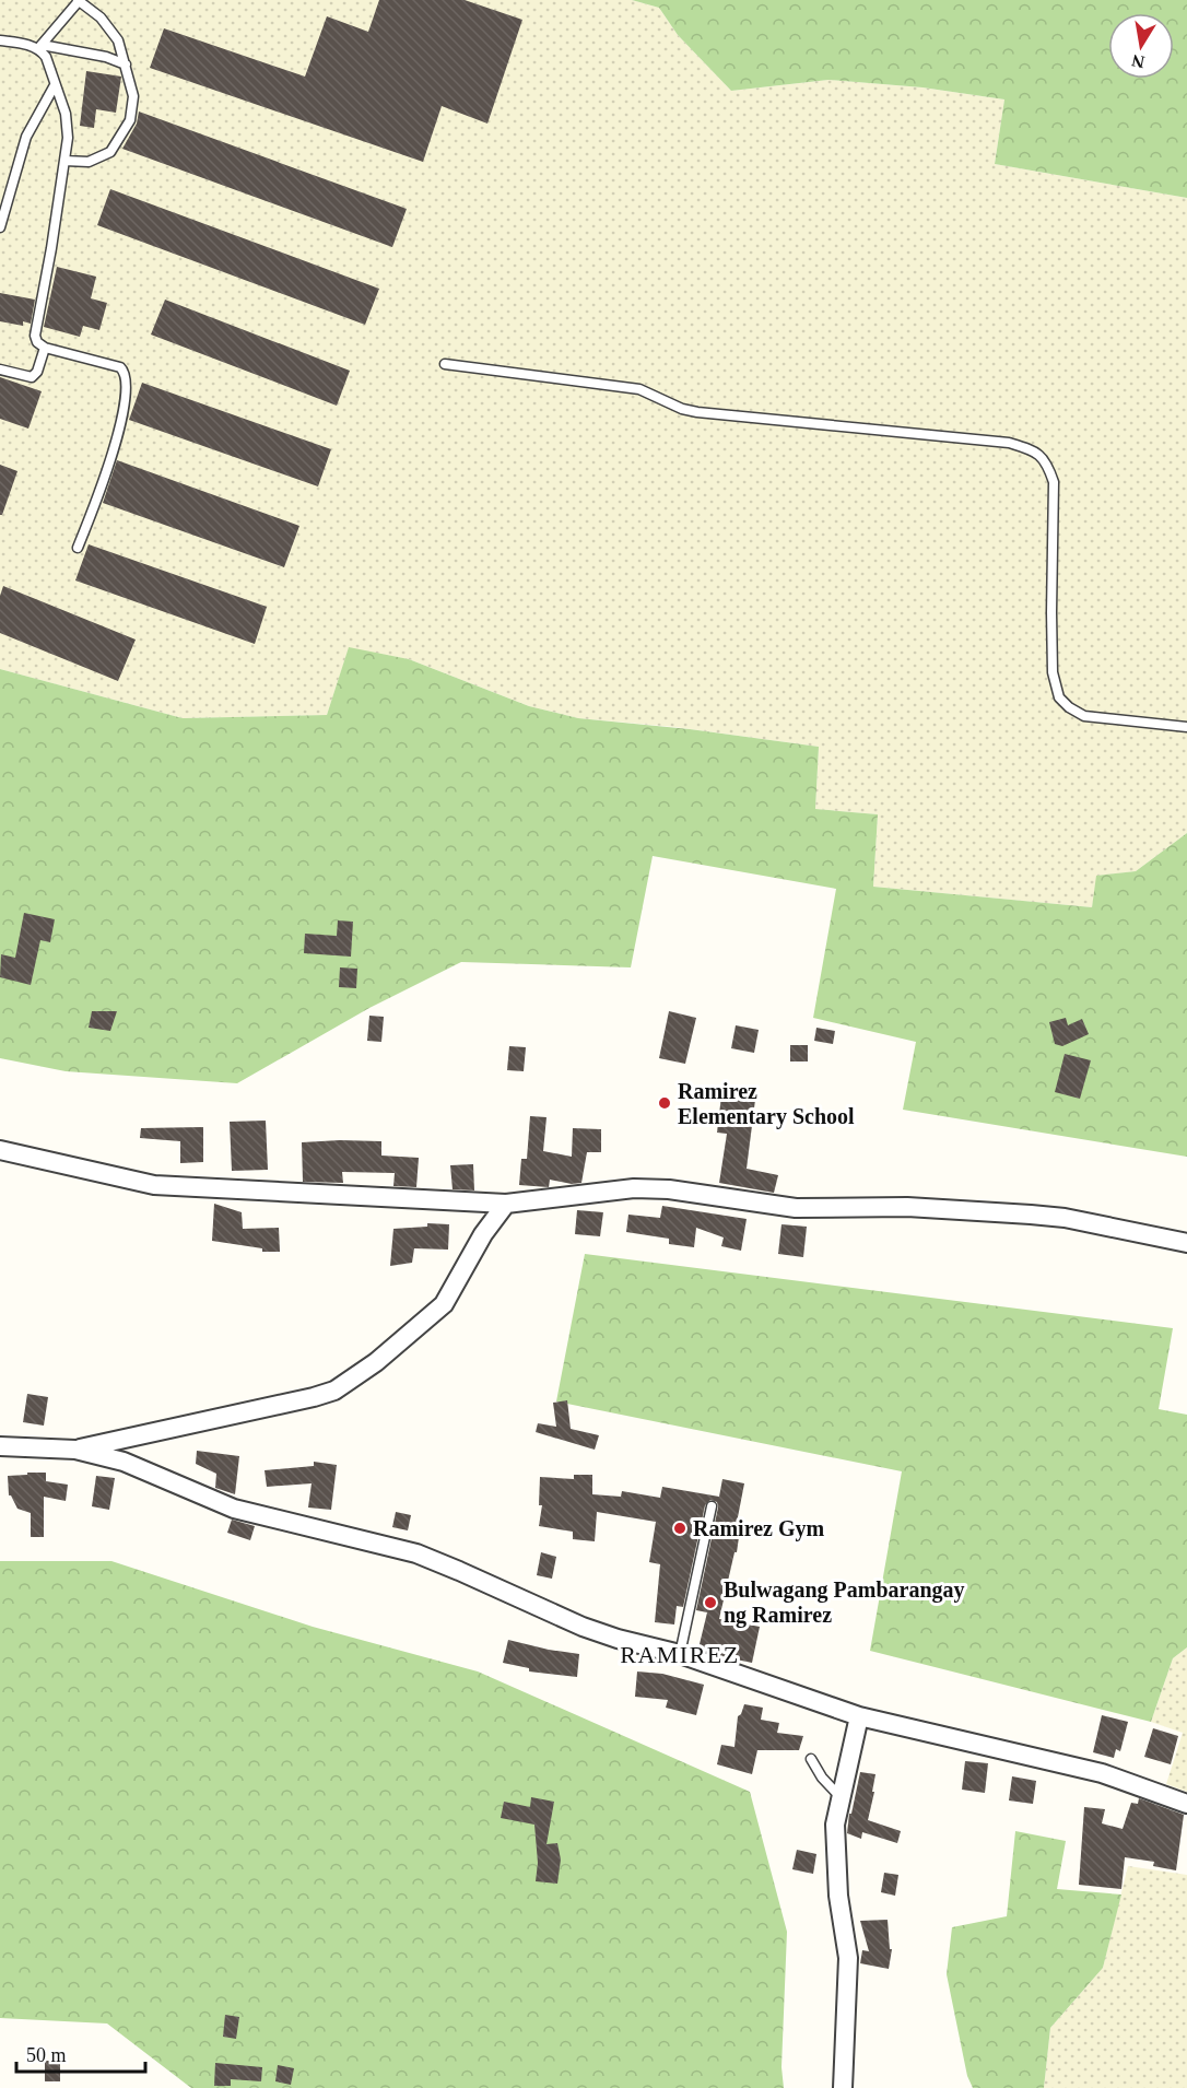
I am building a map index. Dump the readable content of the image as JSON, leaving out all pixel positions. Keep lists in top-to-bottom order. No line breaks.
{"districts":["RAMIREZ"],"places":["Ramirez Elementary School","Ramirez Gym","Bulwagang Pambarangay ng Ramirez"],"scale_bar":"50 m","north":"bottom"}
